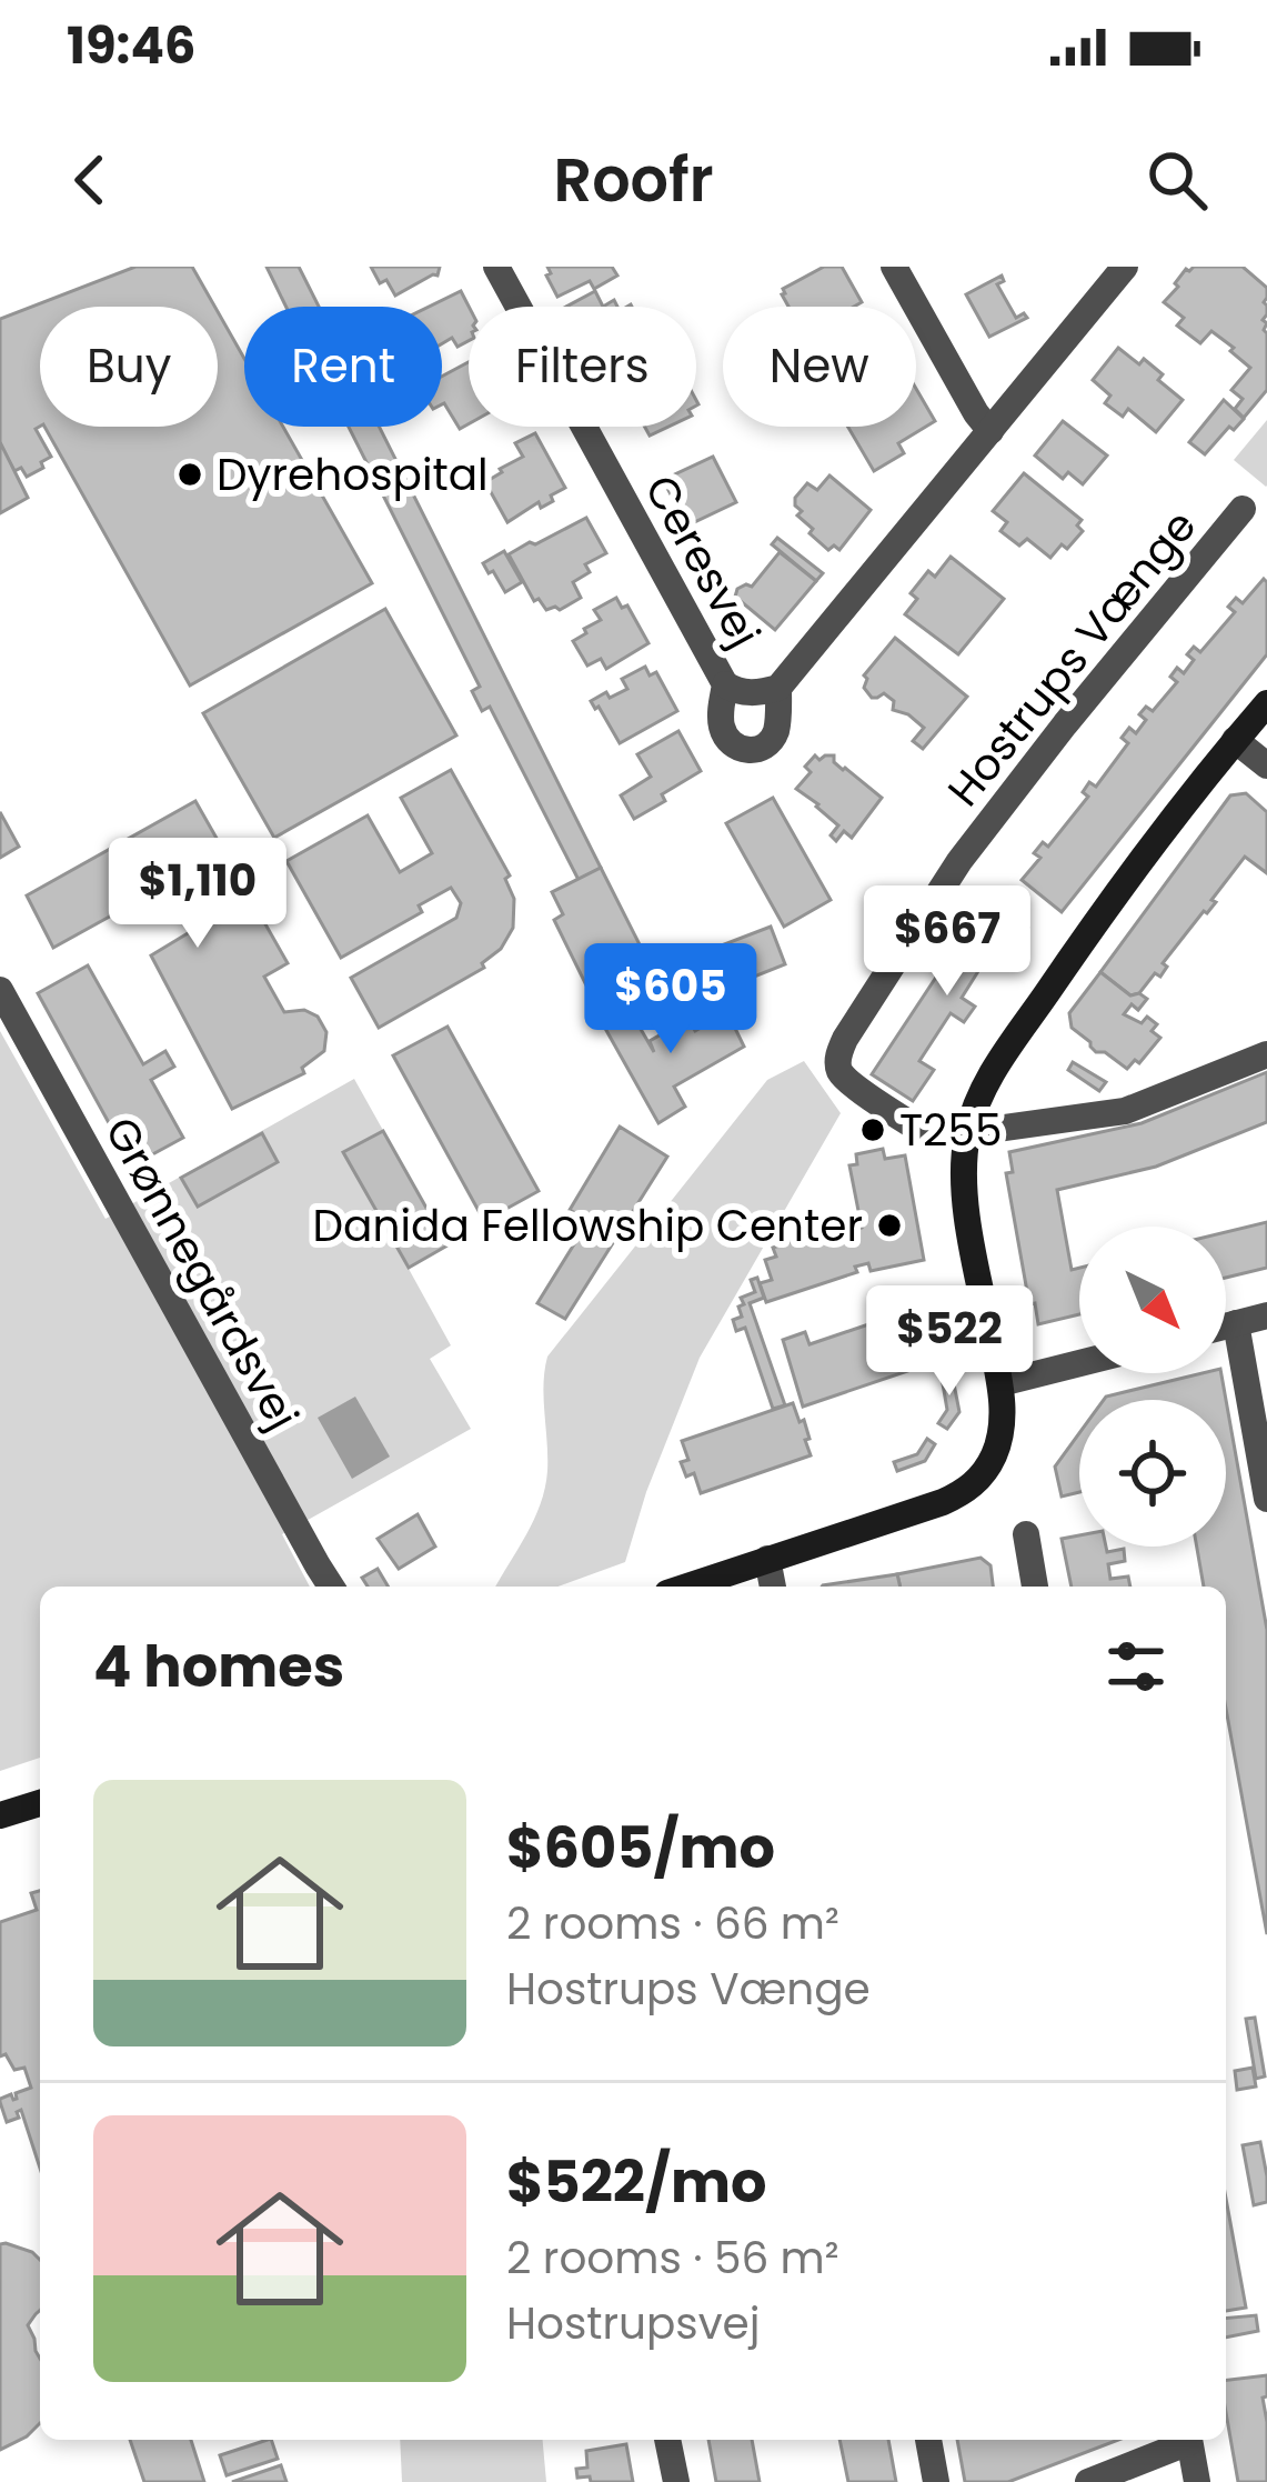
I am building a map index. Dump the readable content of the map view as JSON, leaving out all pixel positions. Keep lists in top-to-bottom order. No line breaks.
{"streets":{"street":["Ceresvej","Hostrups Vænge","Grønnegårdsvej"]},"places":["Dyrehospital","T255","Danida Fellowship Center"],"north":"bottom right","page":{"status":"19:46","header":"Roofr","chip":["Buy","Rent","Filters","New"],"price":["$1,110","$667","$605","$522"],"heading":"4 homes","list":[{"name":"$605/mo","note":"2 rooms · 66 m² · Hostrups Vænge"},{"name":"$522/mo","note":"2 rooms · 56 m² · Hostrupsvej"}]}}
